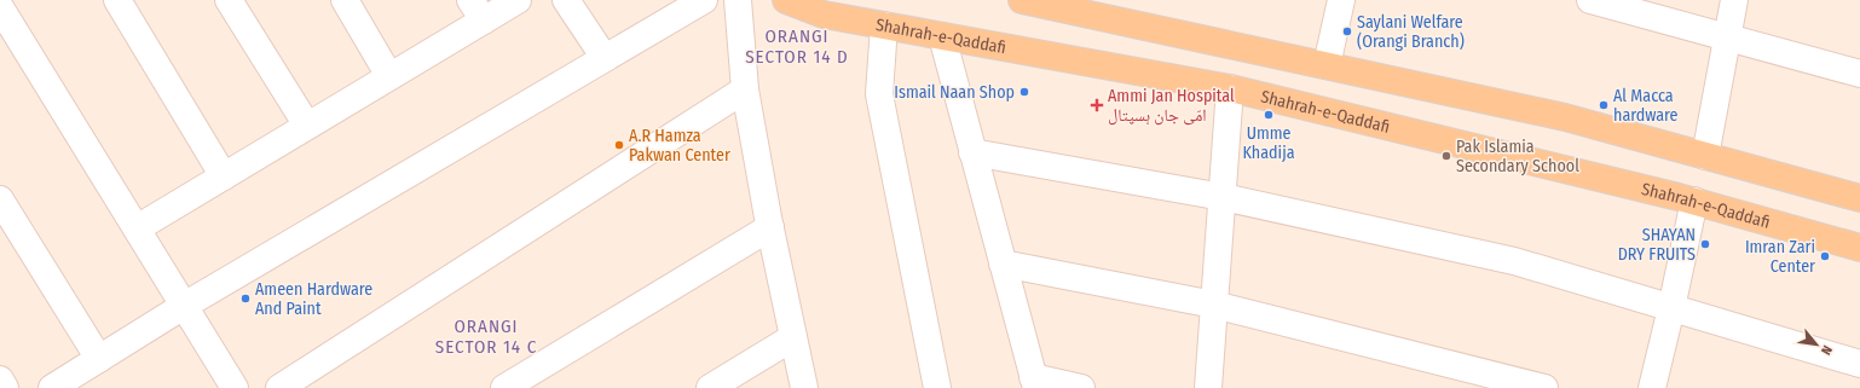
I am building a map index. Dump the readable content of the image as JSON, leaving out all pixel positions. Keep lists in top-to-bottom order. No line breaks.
{"streets":{"main road":["Shahrah-e-Qaddafi"]},"districts":["ORANGI SECTOR 14 D","ORANGI SECTOR 14 C"],"places":{"other":["Saylani Welfare (Orangi Branch)","Ismail Naan Shop","Al Macca hardware","Umme Khadija","A.R Hamza Pakwan Center","Pak Islamia Secondary School","SHAYAN DRY FRUITS","Imran Zari Center","Ameen Hardware And Paint"],"health":["Ammi Jan Hospital امّی جان ہسپتال"]},"north":"bottom right"}
